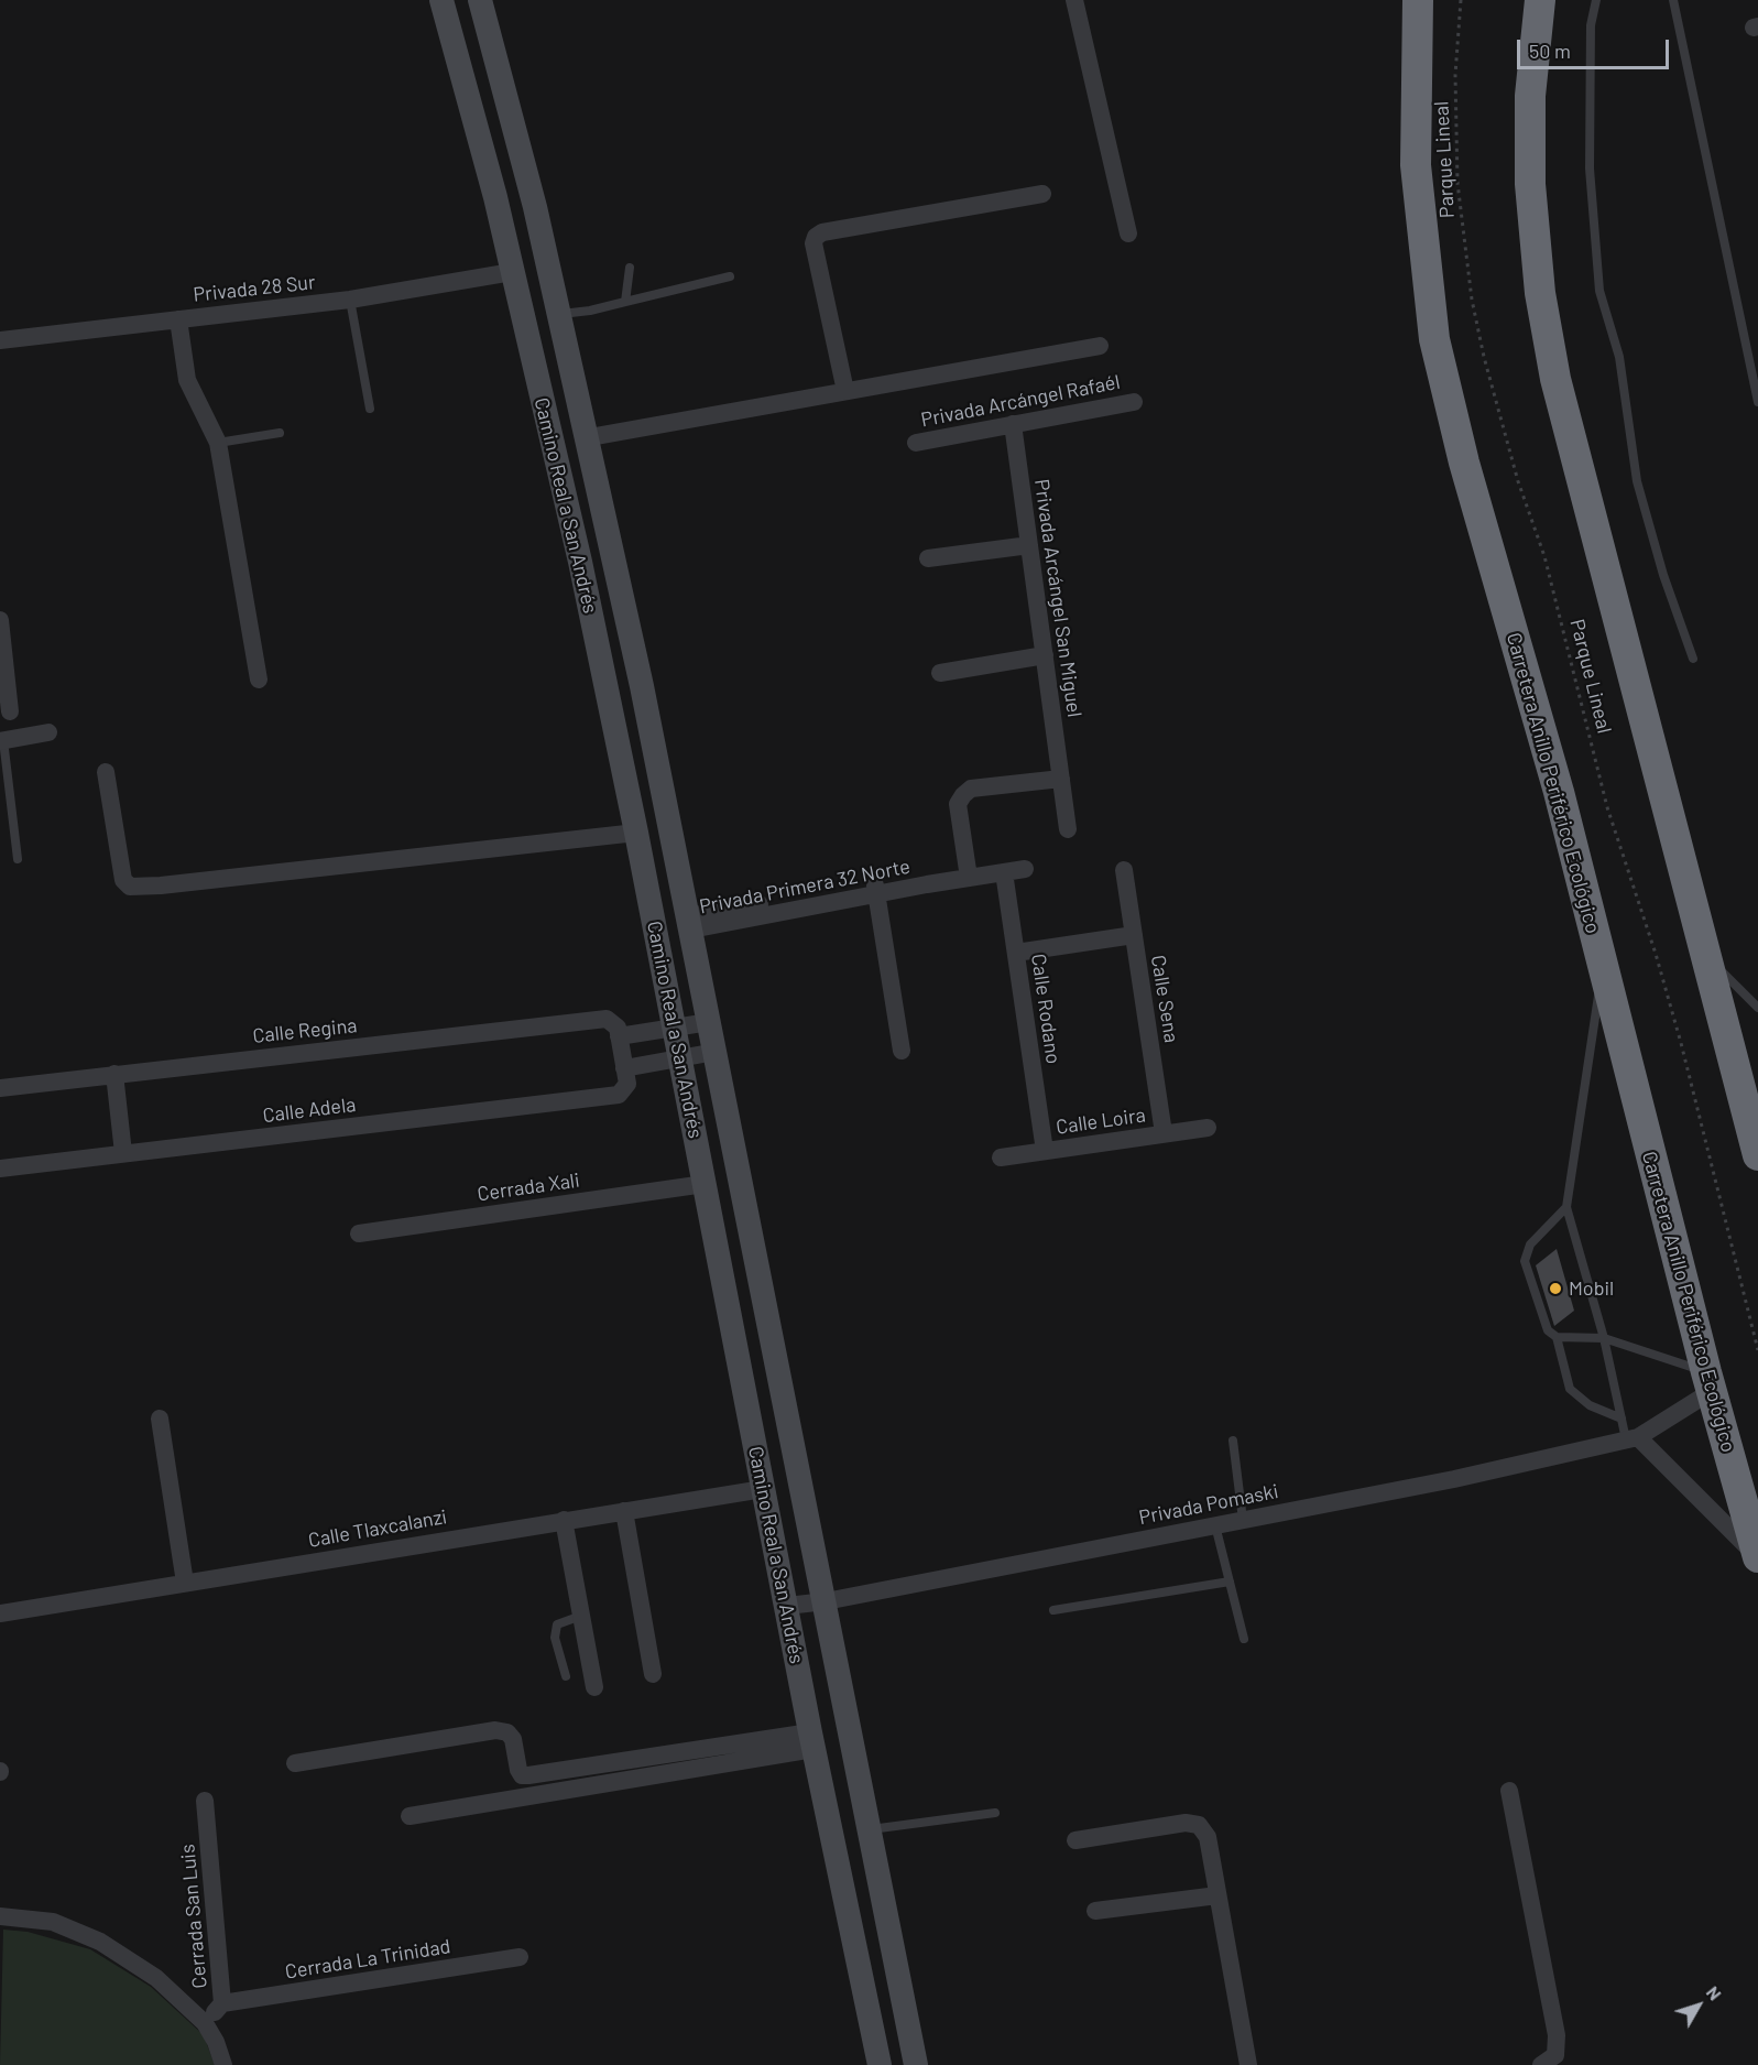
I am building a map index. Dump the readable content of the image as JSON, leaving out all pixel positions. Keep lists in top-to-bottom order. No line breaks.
{"streets":{"highway":["Carretera Anillo Periférico Ecológico"],"main road":["Camino Real a San Andrés"],"street":["Privada 28 Sur","Privada Arcángel Rafaél","Privada Arcángel San Miguel","Privada Primera 32 Norte","Calle Sena","Calle Rodano","Calle Regina","Calle Adela","Calle Loira","Cerrada Xali","Privada Pomaski","Calle Tlaxcalanzi","Cerrada San Luis","Cerrada La Trinidad"],"path":["Parque Lineal"]},"crossings":[["Privada 28 Sur","Camino Real a San Andrés"],["Privada Arcángel Rafaél","Privada Arcángel San Miguel"],["Camino Real a San Andrés","Privada Primera 32 Norte"],["Camino Real a San Andrés","Calle Regina"],["Camino Real a San Andrés","Cerrada Xali"],["Camino Real a San Andrés","Privada Pomaski"],["Camino Real a San Andrés","Calle Tlaxcalanzi"],["Carretera Anillo Periférico Ecológico","Privada Pomaski"],["Privada Primera 32 Norte","Calle Rodano"],["Calle Sena","Calle Loira"],["Calle Rodano","Calle Loira"],["Cerrada San Luis","Cerrada La Trinidad"]],"places":["Mobil"],"scale_bar":"50 m","north":"top right"}
